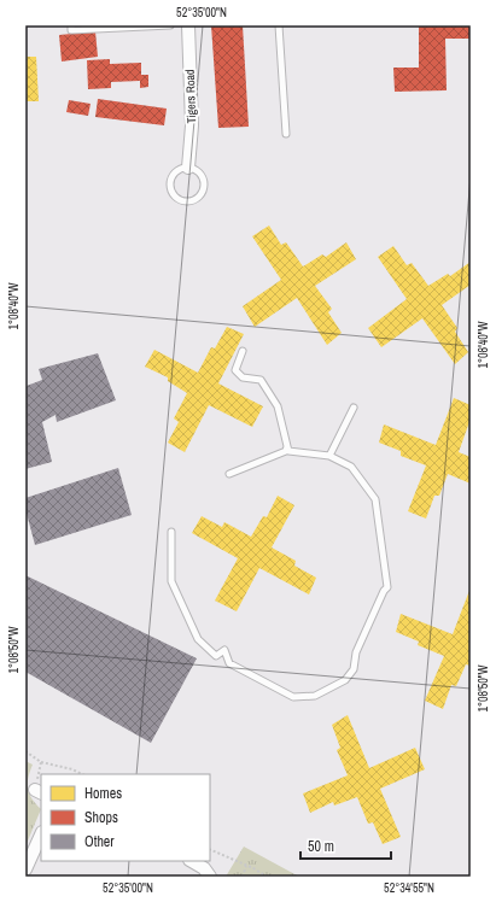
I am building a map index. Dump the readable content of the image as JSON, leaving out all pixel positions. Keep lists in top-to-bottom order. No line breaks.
{"streets":{"street":["Tigers Road"]},"legend":["Homes","Shops","Other"],"scale_bar":"50 m","coordinates":["52°35'00\"N","1°08'40\"W","1°08'50\"W","52°34'55\"N"]}
